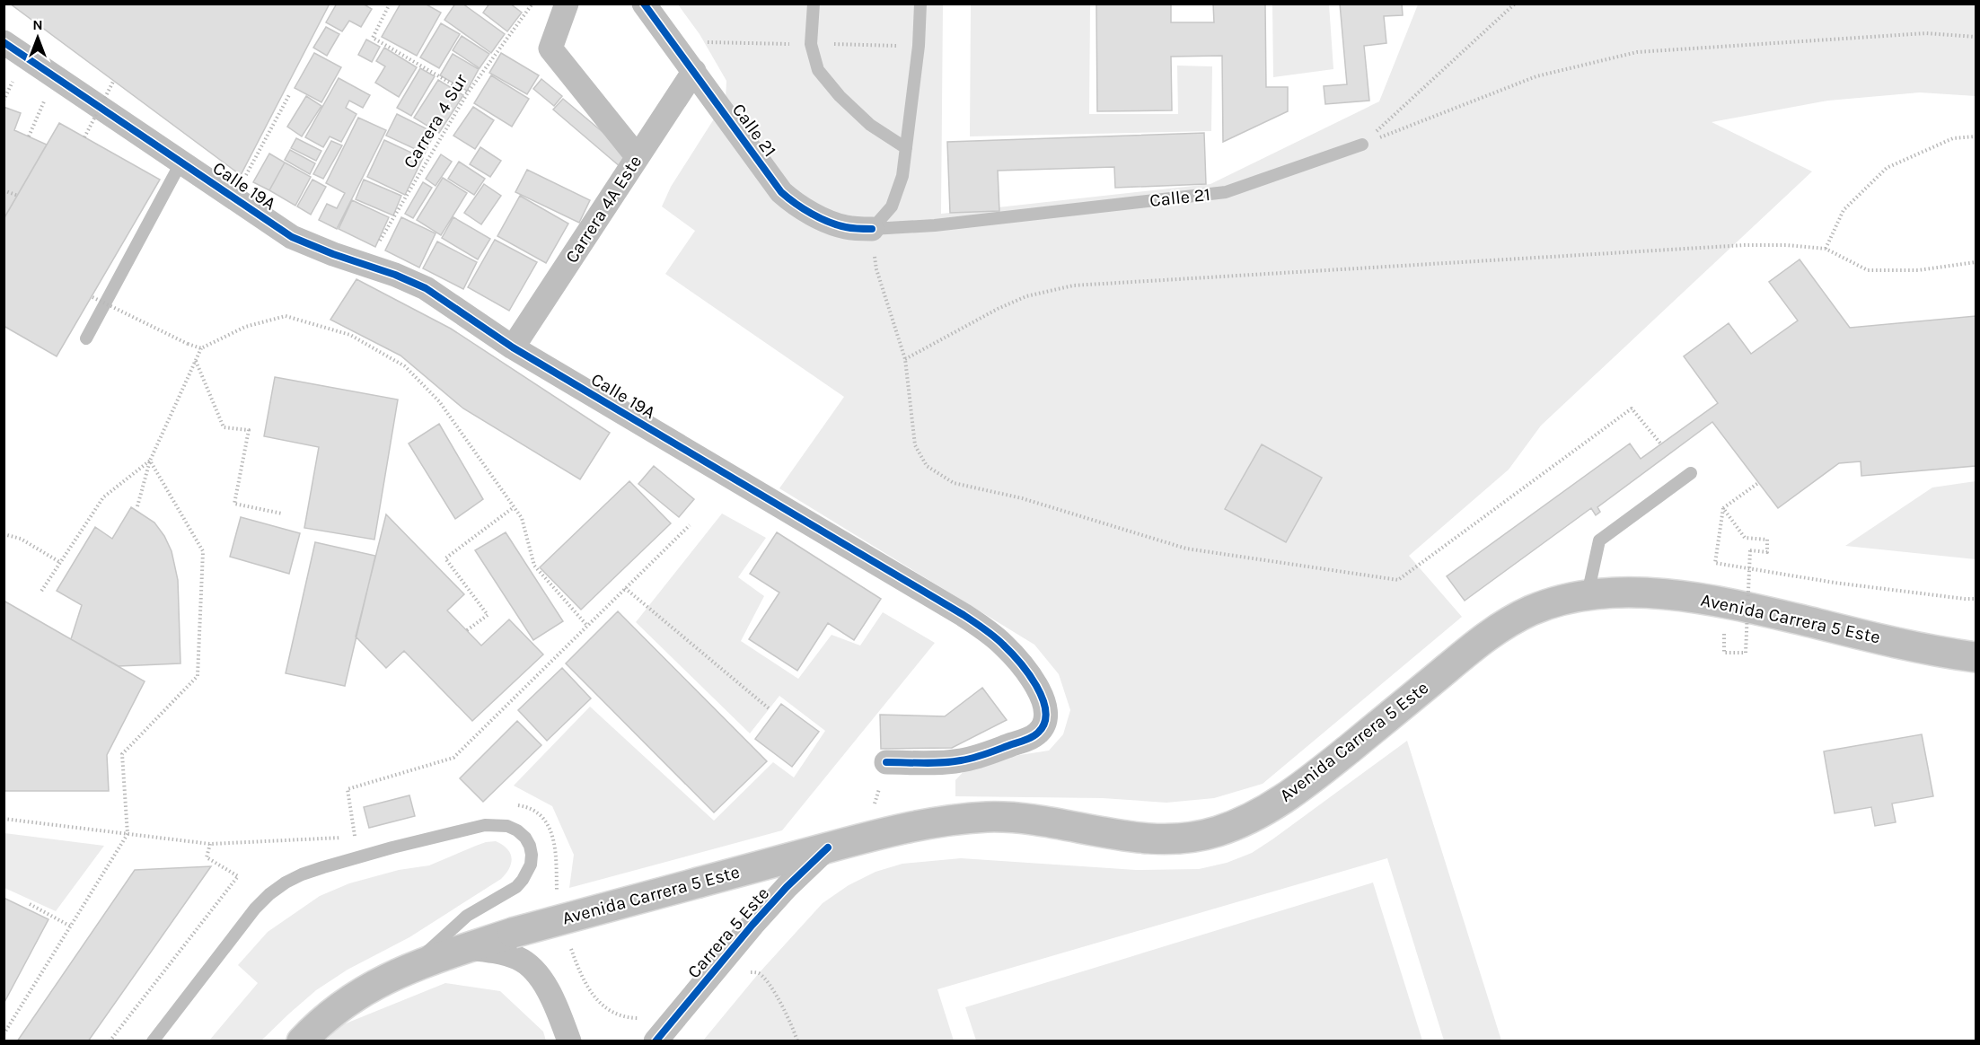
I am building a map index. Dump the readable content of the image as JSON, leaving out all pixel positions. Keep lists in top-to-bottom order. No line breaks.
{"streets":{"main road":["Avenida Carrera 5 Este"],"street":["Calle 21","Calle 19A","Carrera 4A Este","Carrera 5 Este"],"path":["Carrera 4 Sur"]},"crossings":[["Calle 21","Carrera 4A Este"],["Calle 19A","Carrera 4A Este"],["Avenida Carrera 5 Este","Carrera 5 Este"]],"north":"top"}
